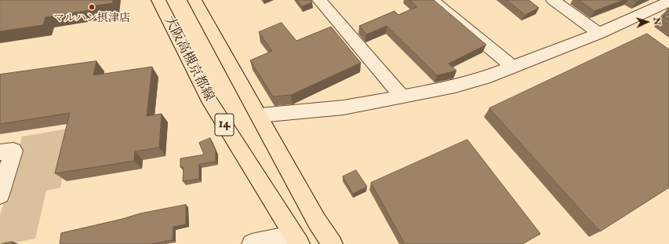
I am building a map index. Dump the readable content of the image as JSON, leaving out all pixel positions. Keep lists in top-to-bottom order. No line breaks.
{"streets":{"main road":["大阪高槻京都線","14"]},"places":["マルハン摂津店"],"north":"right"}
